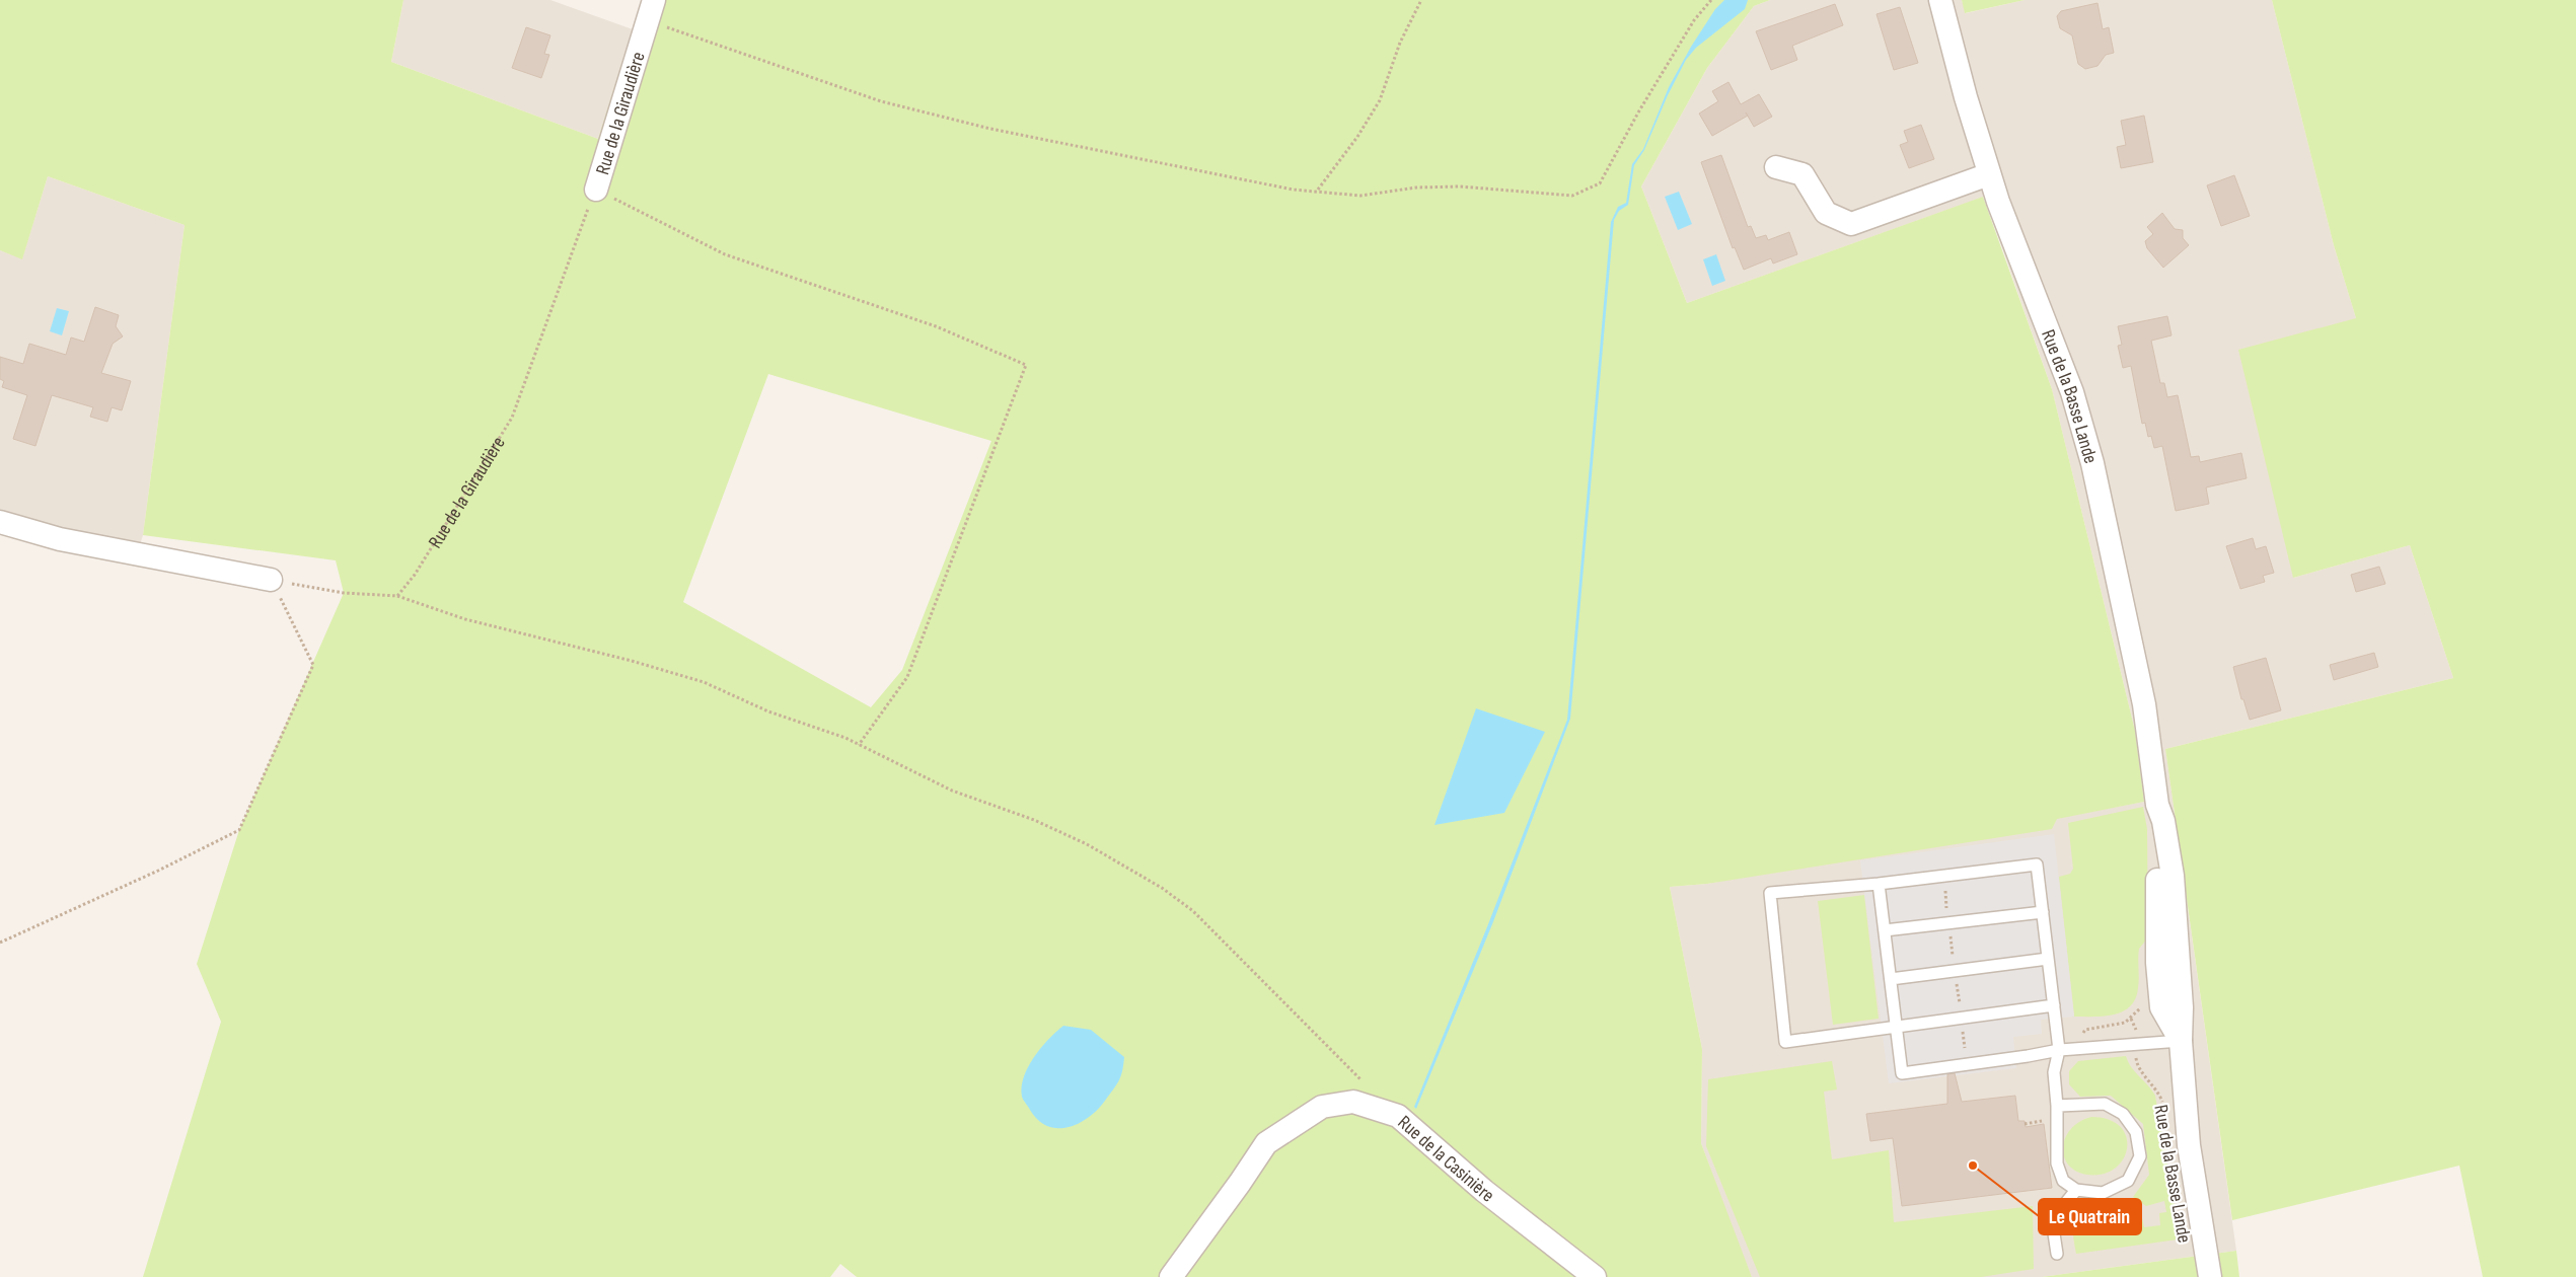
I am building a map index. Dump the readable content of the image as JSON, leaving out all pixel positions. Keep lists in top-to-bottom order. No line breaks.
{"streets":{"street":["Rue de la Giraudière","Rue de la Basse Lande","Rue de la Casinière"]},"places":["Le Quatrain"]}
